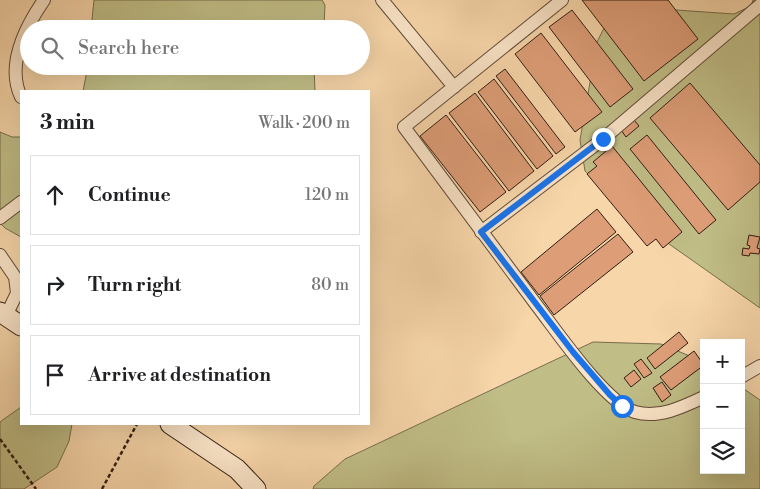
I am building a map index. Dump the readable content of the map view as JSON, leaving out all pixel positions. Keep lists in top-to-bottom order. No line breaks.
{"page":{"search":"Search here","heading":["3 min","Walk · 200 m"],"list":[["Continue","120 m"],["Turn right","80 m"],"Arrive at destination"],"map_buttons":["+","−"]}}
